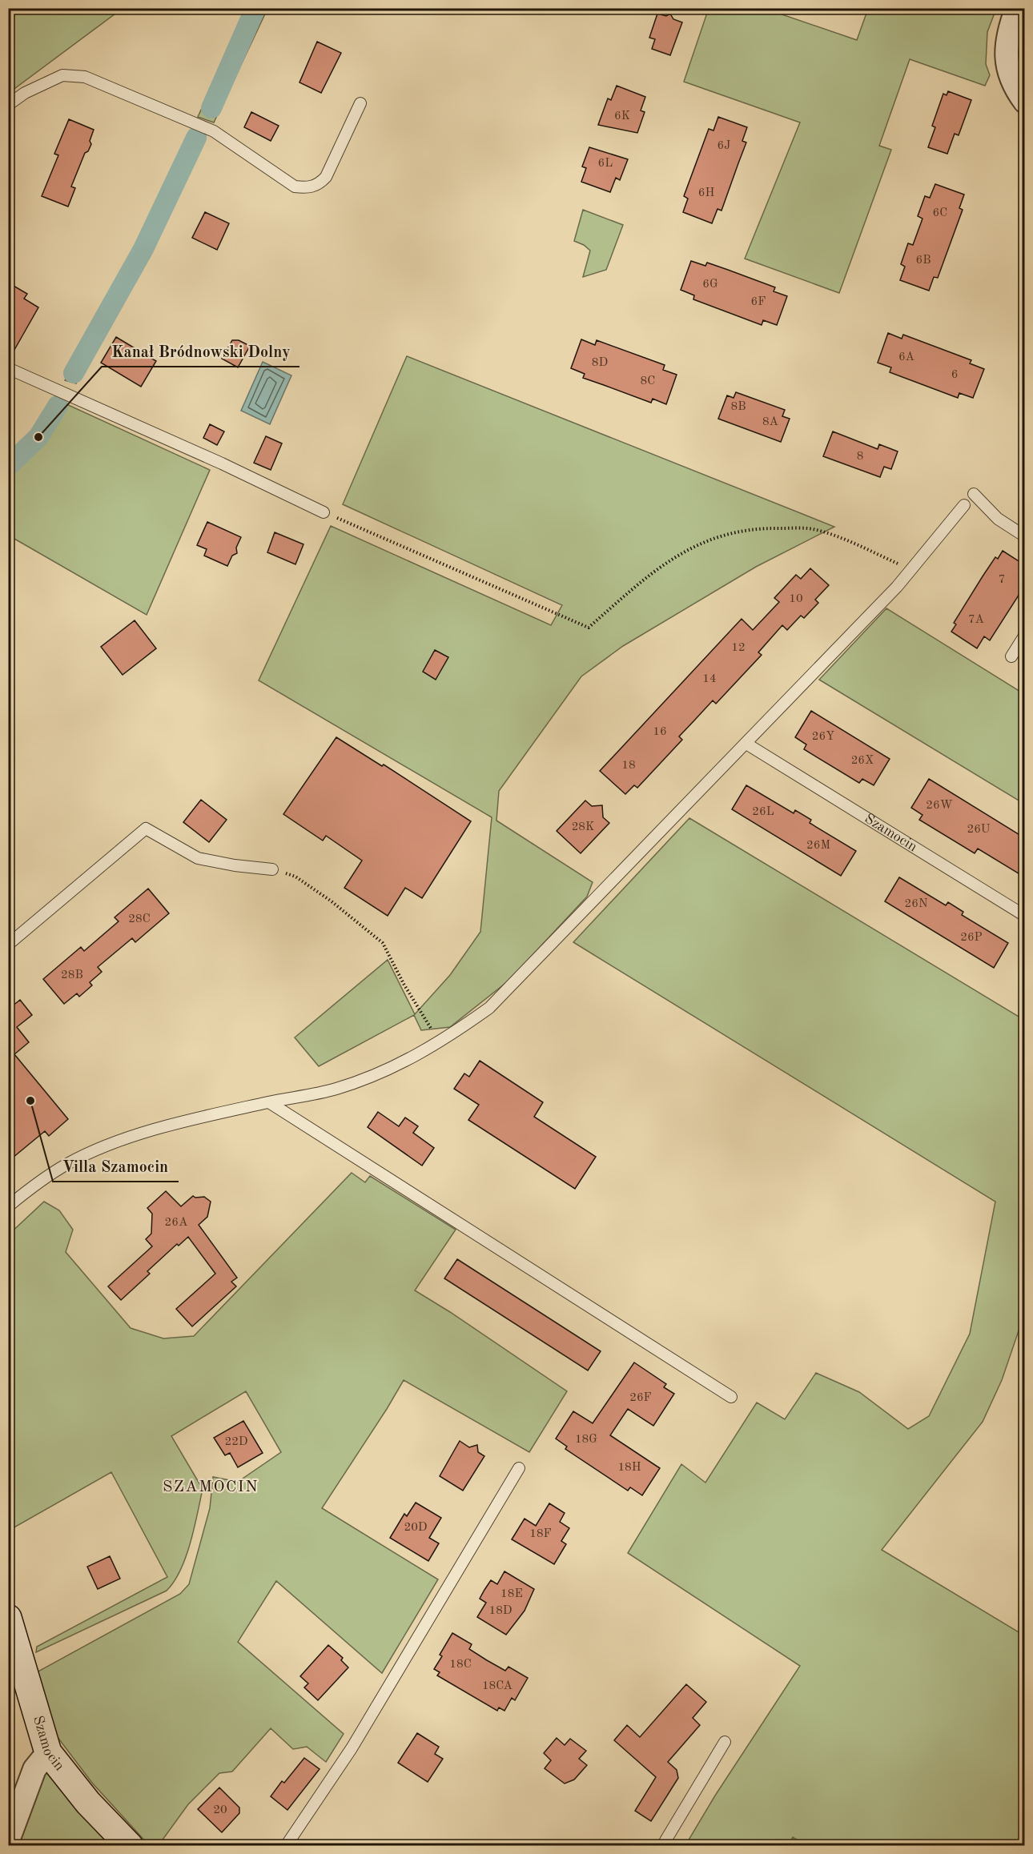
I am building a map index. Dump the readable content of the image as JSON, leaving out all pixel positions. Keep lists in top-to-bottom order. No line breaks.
{"streets":{"street":["Szamocin"]},"districts":["SZAMOCIN"],"places":["Kanał Bródnowski Dolny","Villa Szamocin"],"house_numbers":["6K","6J","6L","6H","6C","6B","6G","6F","6A","8D","6","8C","8B","8A","8","7","10","7A","12","14","16","26Y","26X","18","26W","26L","28K","26U","26M","26N","28C","26P","28B","26A","26F","18G","22D","18H","20D","18F","18E","18D","18C","18CA","20"]}
